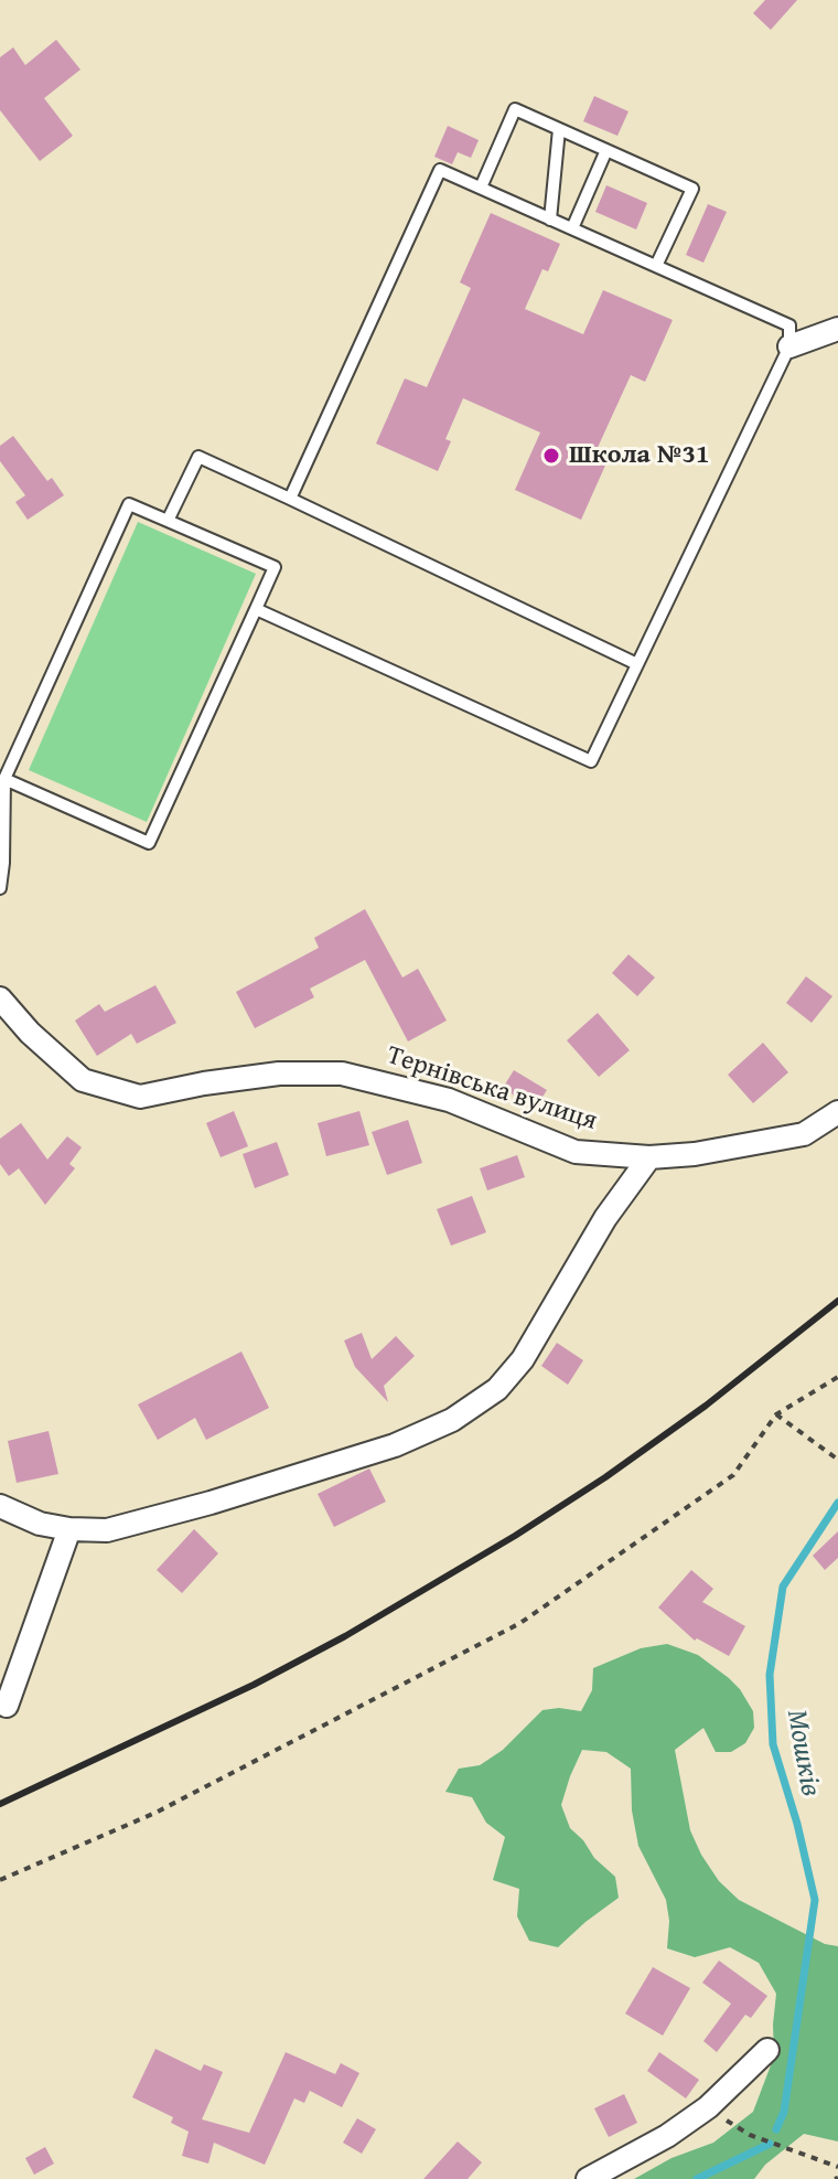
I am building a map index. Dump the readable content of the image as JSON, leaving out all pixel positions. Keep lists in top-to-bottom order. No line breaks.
{"streets":{"street":["Тернівська вулиця"]},"water":["Мошків"],"places":["Школа №31"]}
